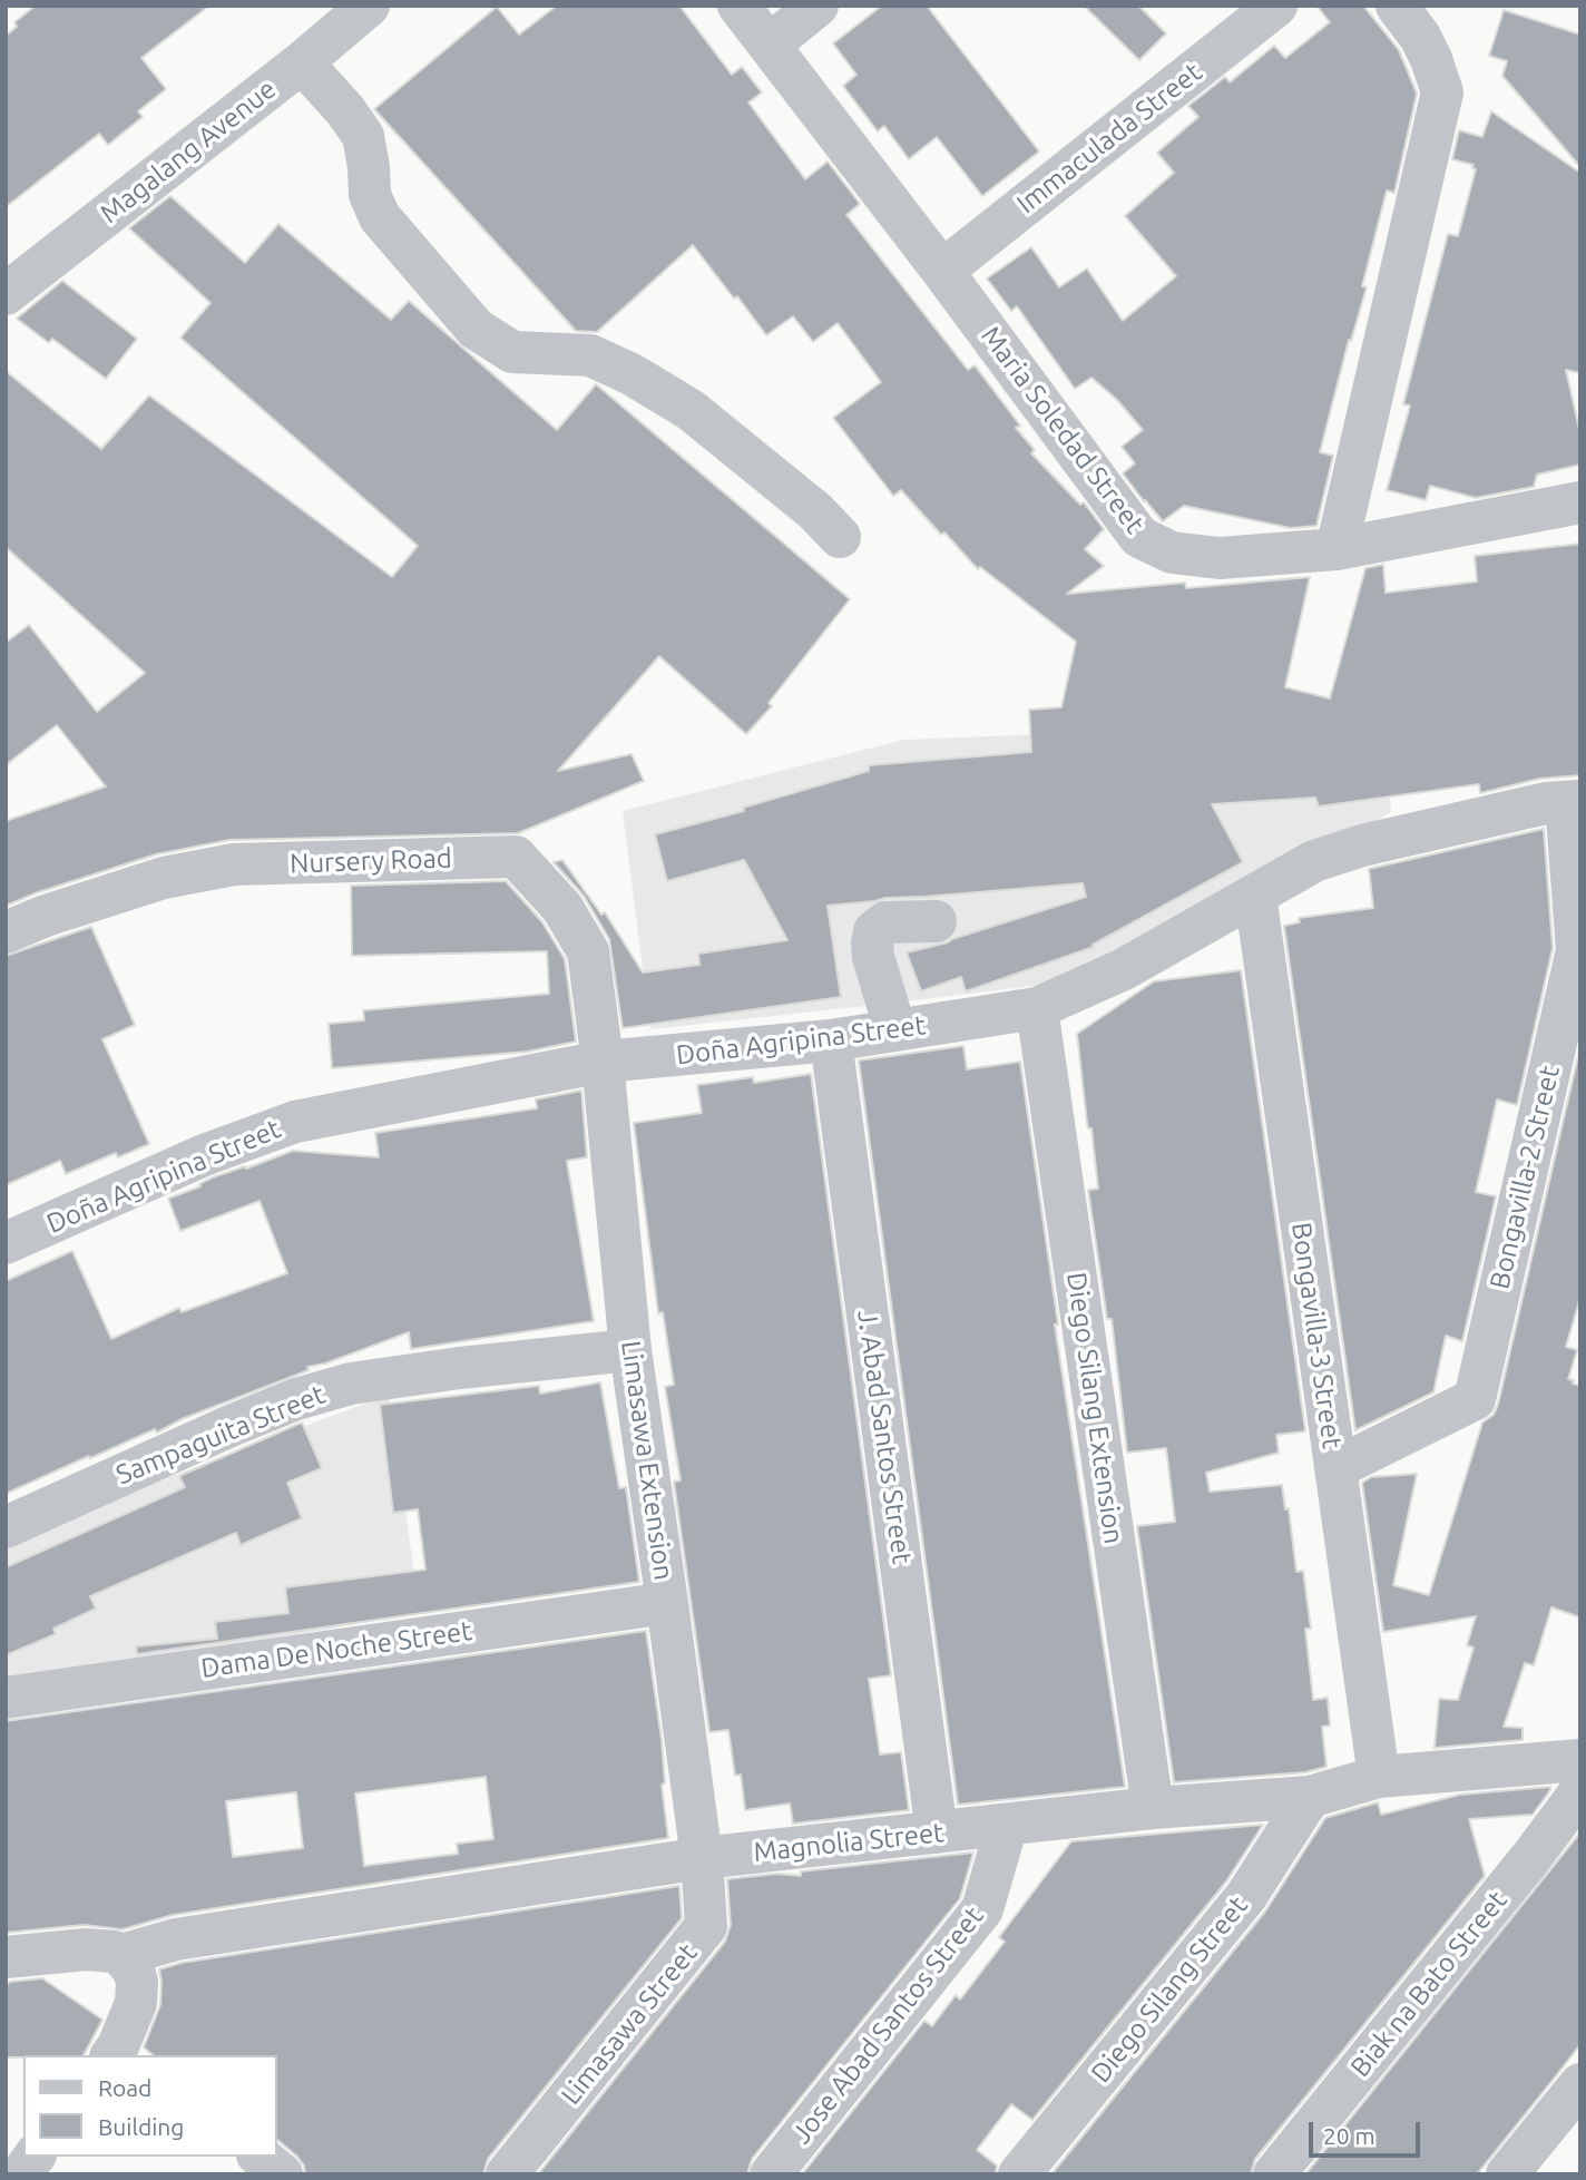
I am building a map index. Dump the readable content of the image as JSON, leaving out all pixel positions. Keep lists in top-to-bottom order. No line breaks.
{"streets":{"street":["Immaculada Street","Magalang Avenue","Maria Soledad Street","Nursery Road","Doña Agripina Street","Bongavilla-2 Street","Bongavilla-3 Street","Diego Silang Extension","Sampaguita Street","J. Abad Santos Street","Limasawa Extension","Dama De Noche Street","Magnolia Street","Biak na Bato Street","Diego Silang Street","Limasawa Street","Jose Abad Santos Street"]},"crossings":[["Immaculada Street","Maria Soledad Street"],["Nursery Road","Doña Agripina Street"],["Nursery Road","Limasawa Extension"],["Doña Agripina Street","Bongavilla-2 Street"],["Doña Agripina Street","Bongavilla-3 Street"],["Doña Agripina Street","Diego Silang Extension"],["Doña Agripina Street","J. Abad Santos Street"],["Doña Agripina Street","Limasawa Extension"],["Bongavilla-2 Street","Bongavilla-3 Street"],["Bongavilla-3 Street","Magnolia Street"],["Diego Silang Extension","Magnolia Street"],["Sampaguita Street","Limasawa Extension"],["J. Abad Santos Street","Magnolia Street"],["Limasawa Extension","Dama De Noche Street"],["Limasawa Extension","Magnolia Street"],["Limasawa Extension","Limasawa Street"],["Magnolia Street","Diego Silang Street"],["Magnolia Street","Limasawa Street"],["Magnolia Street","Jose Abad Santos Street"]],"legend":["Road","Building"],"scale_bar":"20 m"}
